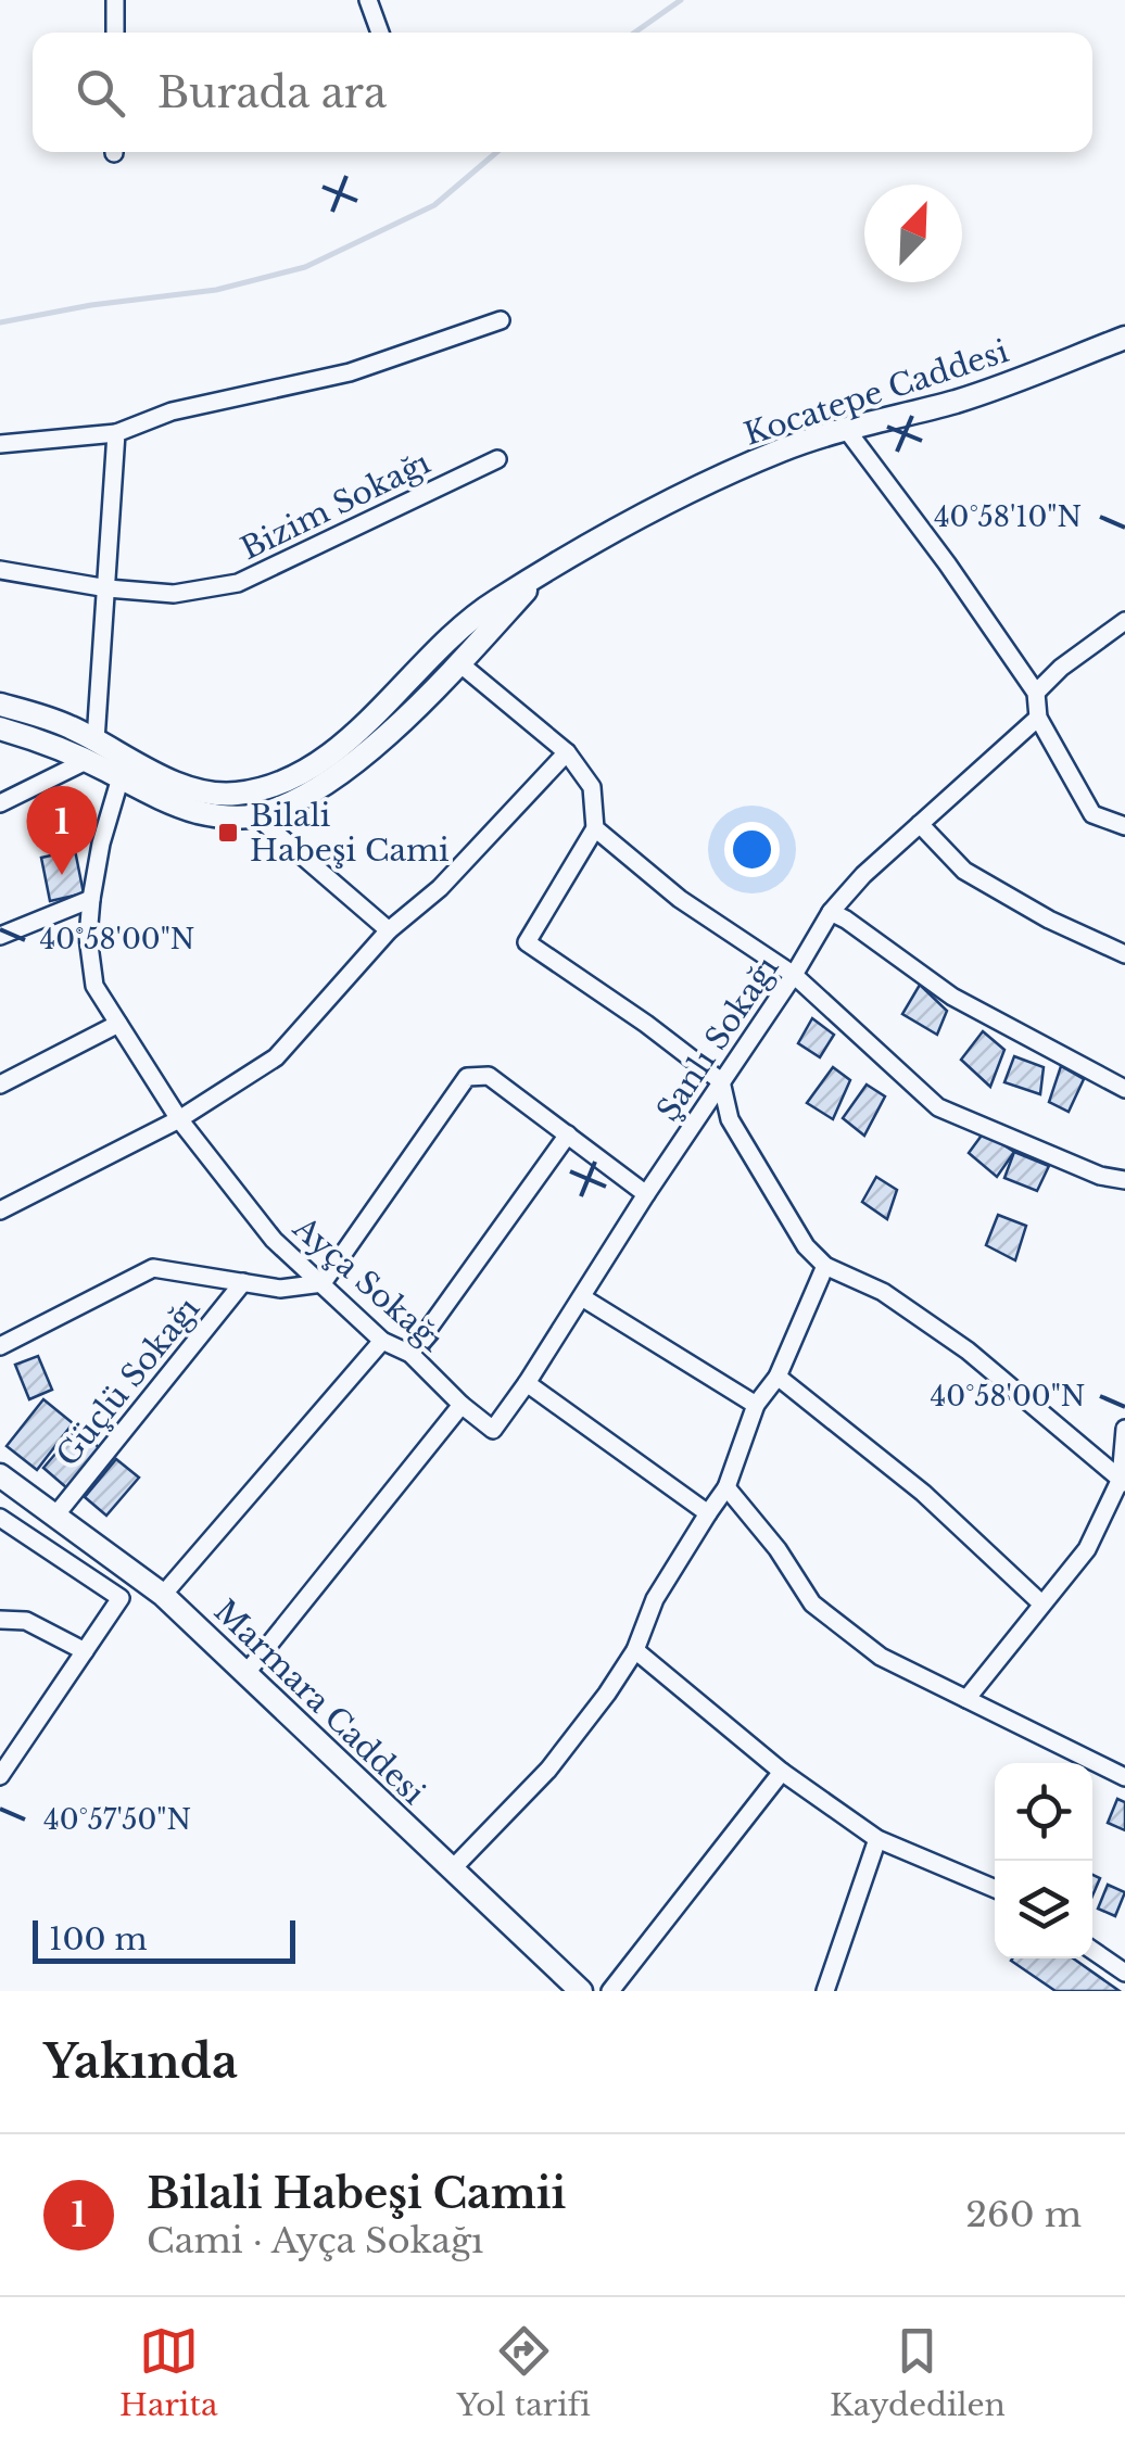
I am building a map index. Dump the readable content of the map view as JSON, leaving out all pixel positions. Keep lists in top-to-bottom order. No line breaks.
{"streets":{"main road":["Kocatepe Caddesi","Marmara Caddesi"],"street":["Bizim Sokağı","Şanlı Sokağı","Ayça Sokağı","Güçlü Sokağı"]},"crossings":[["Kocatepe Caddesi","Ayça Sokağı"],["Şanlı Sokağı","Ayça Sokağı"],["Güçlü Sokağı","Marmara Caddesi"]],"places":{"transit":["Bilali Habeşi Cami"]},"scale_bar":"100 m","north":"top right","page":{"search":"Burada ara","pins":"1","scale":"100 m","heading":"Yakında","list":[{"mark":"1","name":"Bilali Habeşi Camii","note":"Cami · Ayça Sokağı","value":"260 m"}],"nav":["Harita","Yol tarifi","Kaydedilen"]},"coordinates":["40°58'10\"N","40°58'00\"N","40°57'50\"N"]}
